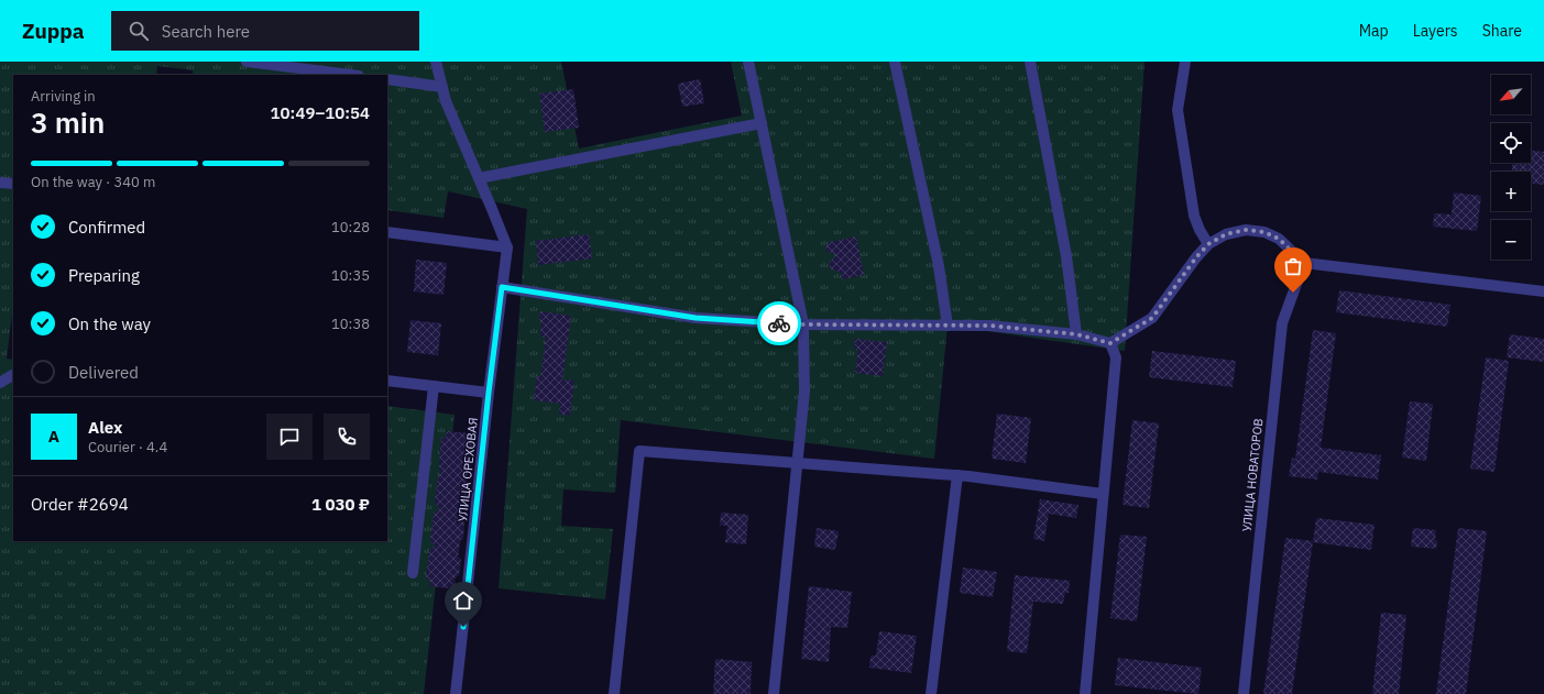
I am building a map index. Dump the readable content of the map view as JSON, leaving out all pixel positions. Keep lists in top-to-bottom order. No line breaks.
{"streets":{"street":["УЛИЦА ОРЕХОВАЯ","УЛИЦА НОВАТОРОВ"]},"north":"bottom left","page":{"header":"Zuppa","search":"Search here","nav":["Map","Layers","Share"],"map_buttons":["+","−"],"heading":["3 min","Arriving in","10:49–10:54"],"panel":["Alex","Courier · 4.4","Order #2694","1 030 ₽"],"bar":"On the way · 340 m","list":[["Confirmed","10:28"],["Preparing","10:35"],["On the way","10:38"],"Delivered"],"round":"A"}}
